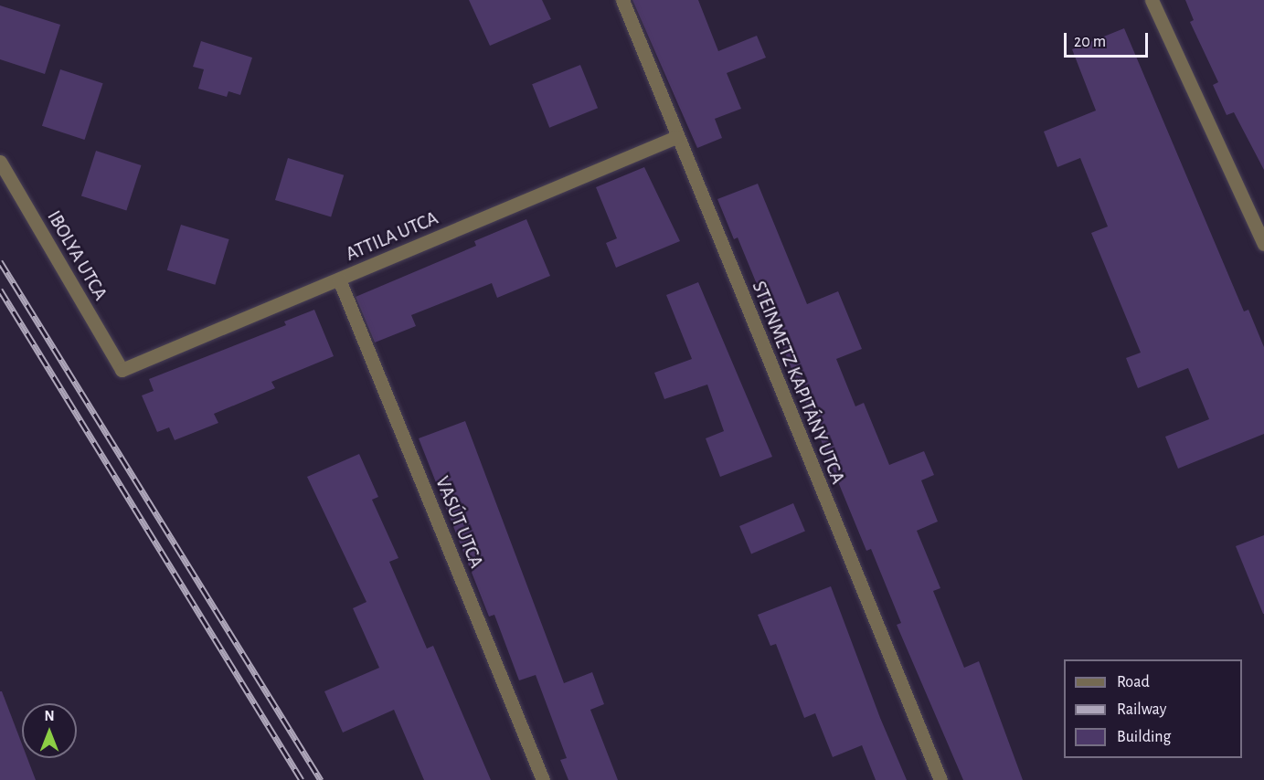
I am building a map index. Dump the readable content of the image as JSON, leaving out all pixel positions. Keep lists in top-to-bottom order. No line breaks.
{"streets":{"street":["ATTILA UTCA","IBOLYA UTCA","STEINMETZ KAPITÁNY UTCA","VASÚT UTCA"]},"crossings":[["ATTILA UTCA","IBOLYA UTCA"],["ATTILA UTCA","STEINMETZ KAPITÁNY UTCA"],["ATTILA UTCA","VASÚT UTCA"]],"legend":["Road","Railway","Building"],"scale_bar":"20 m","north":"top"}
